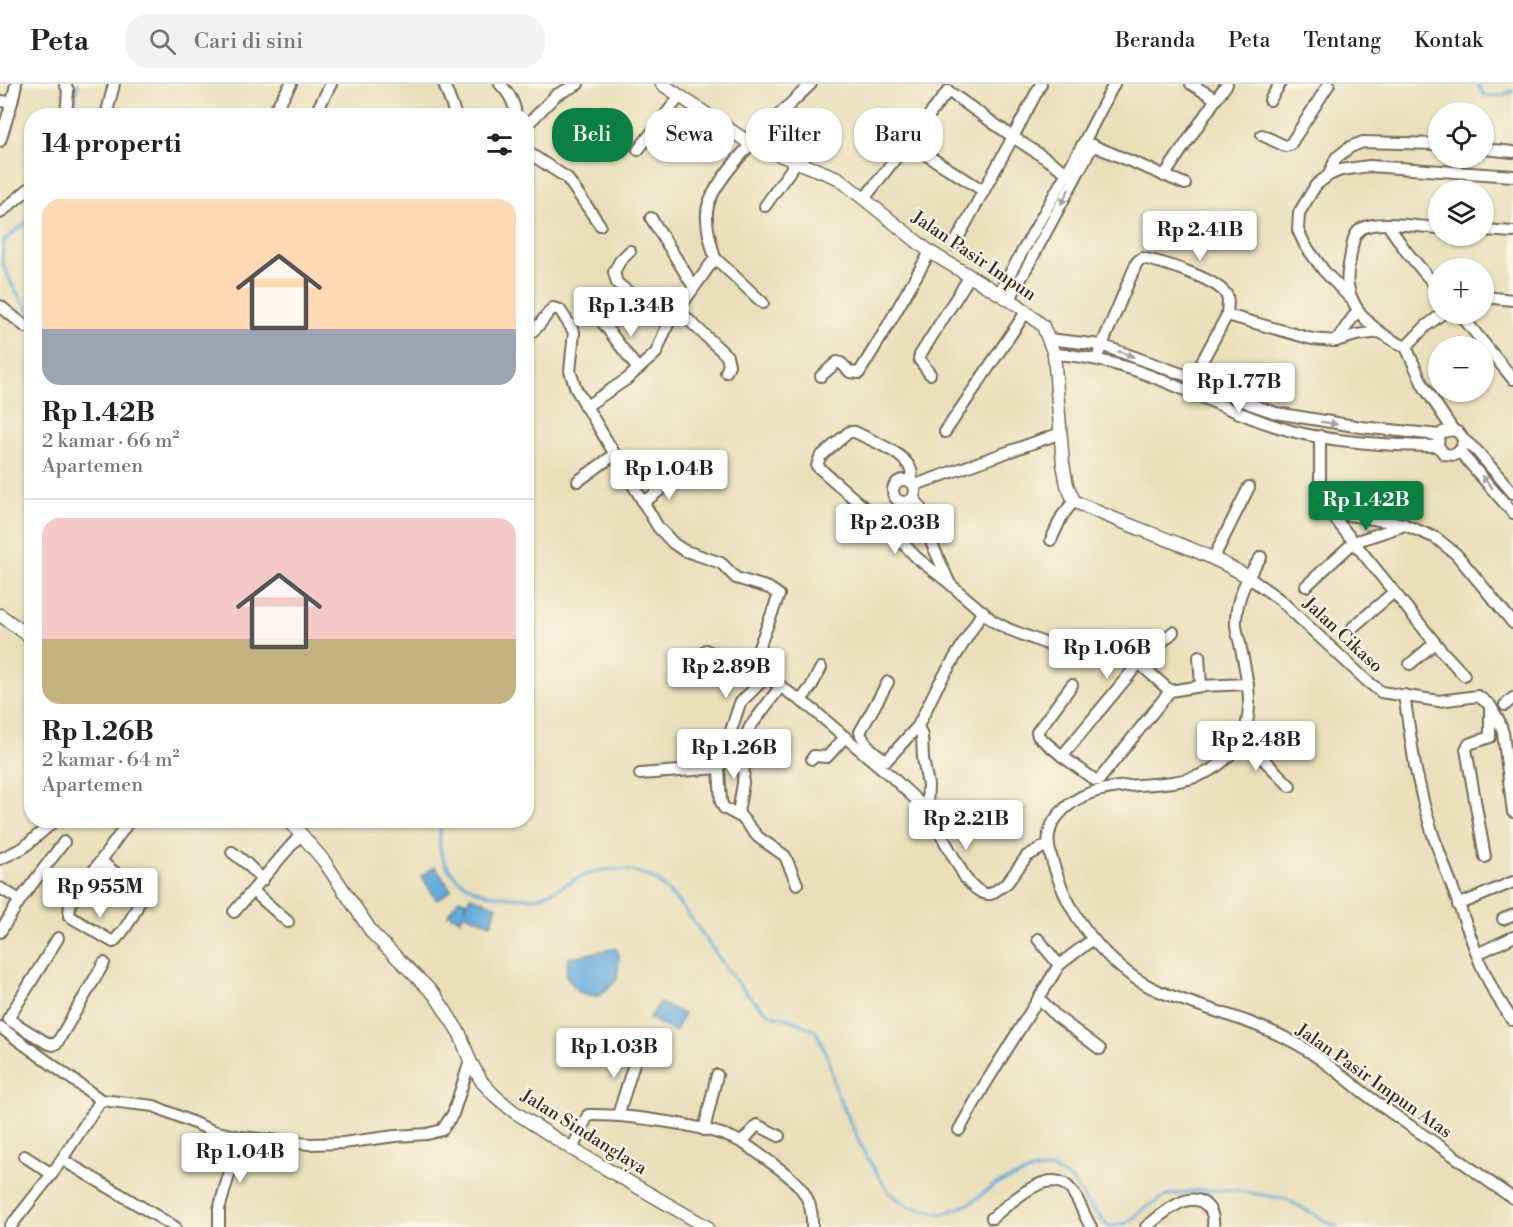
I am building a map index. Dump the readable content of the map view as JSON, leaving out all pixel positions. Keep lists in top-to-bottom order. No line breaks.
{"streets":{"street":["Jalan Pasir Impun","Jalan Cikaso","Jalan Pasir Impun Atas","Jalan Sindanglaya"]},"page":{"header":"Peta","search":"Cari di sini","nav":["Beranda","Peta","Tentang","Kontak"],"map_buttons":["+","−"],"chip":["Beli","Sewa","Filter","Baru"],"heading":"14 properti","list":[{"name":"Rp 1.42B","note":"2 kamar · 66 m² · Apartemen"},{"name":"Rp 1.26B","note":"2 kamar · 64 m² · Apartemen"}],"price":["Rp 2.41B","Rp 1.34B","Rp 1.77B","Rp 1.04B","Rp 1.42B","Rp 2.03B","Rp 1.06B","Rp 2.89B","Rp 2.48B","Rp 1.26B","Rp 2.21B","Rp 955M","Rp 1.03B","Rp 1.04B"]}}
